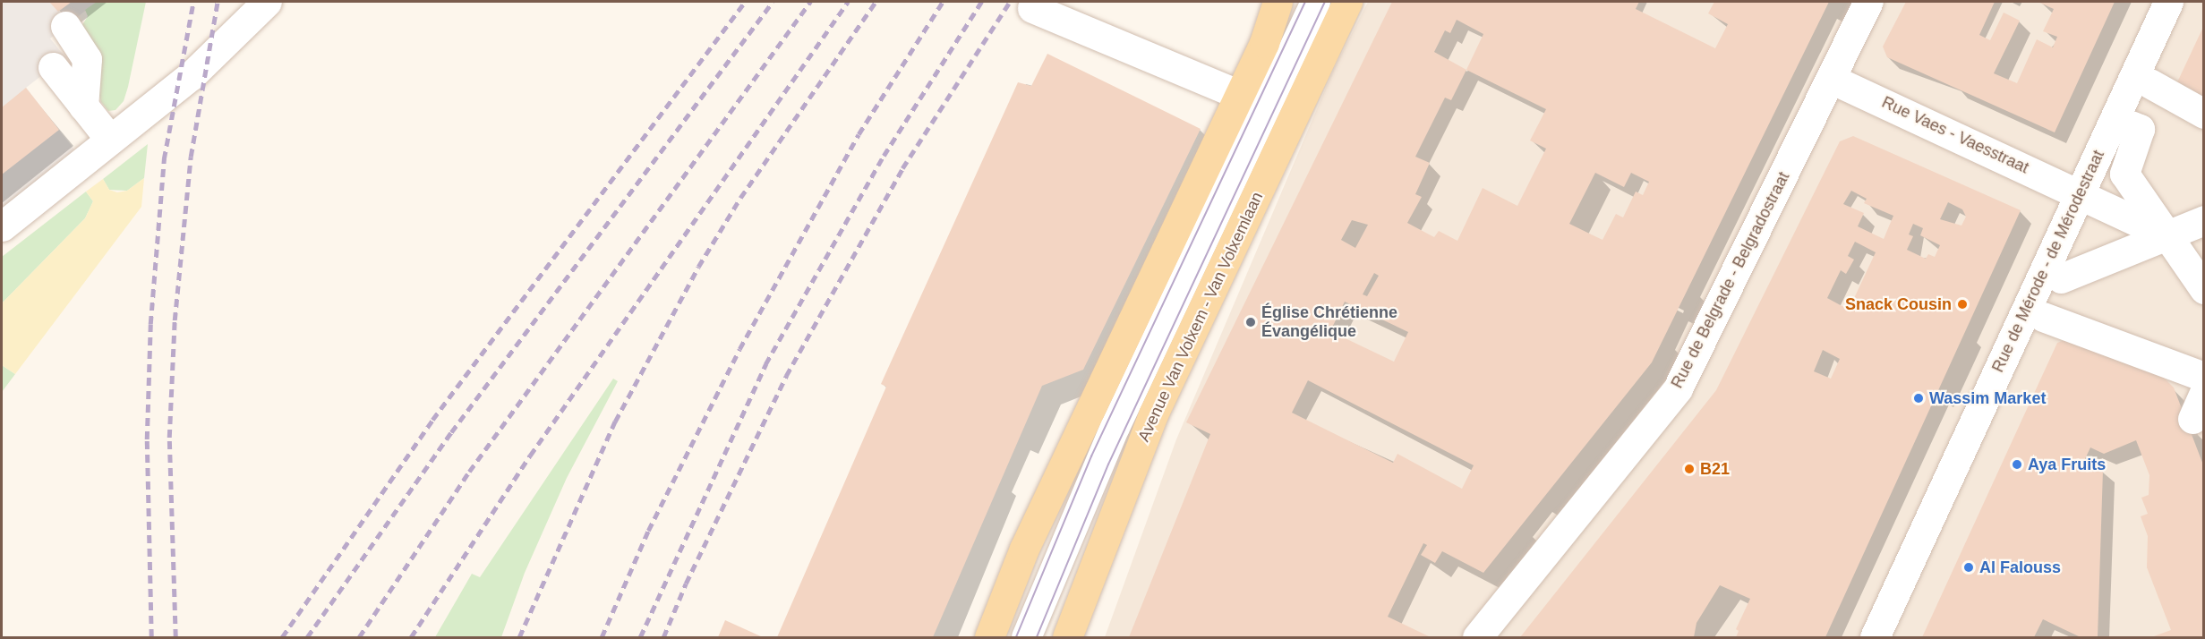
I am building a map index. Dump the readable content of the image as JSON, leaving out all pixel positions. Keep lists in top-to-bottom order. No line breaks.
{"streets":{"main road":["Avenue Van Volxem - Van Volxemlaan"],"street":["Rue Vaes - Vaesstraat","Rue de Mérode - de Mérodestraat","Rue de Belgrade - Belgradostraat"]},"crossings":[["Rue Vaes - Vaesstraat","Rue de Mérode - de Mérodestraat"],["Rue Vaes - Vaesstraat","Rue de Belgrade - Belgradostraat"]],"places":["Snack Cousin","Église Chrétienne Évangélique","Wassim Market","Aya Fruits","B21","Al Falouss"]}
